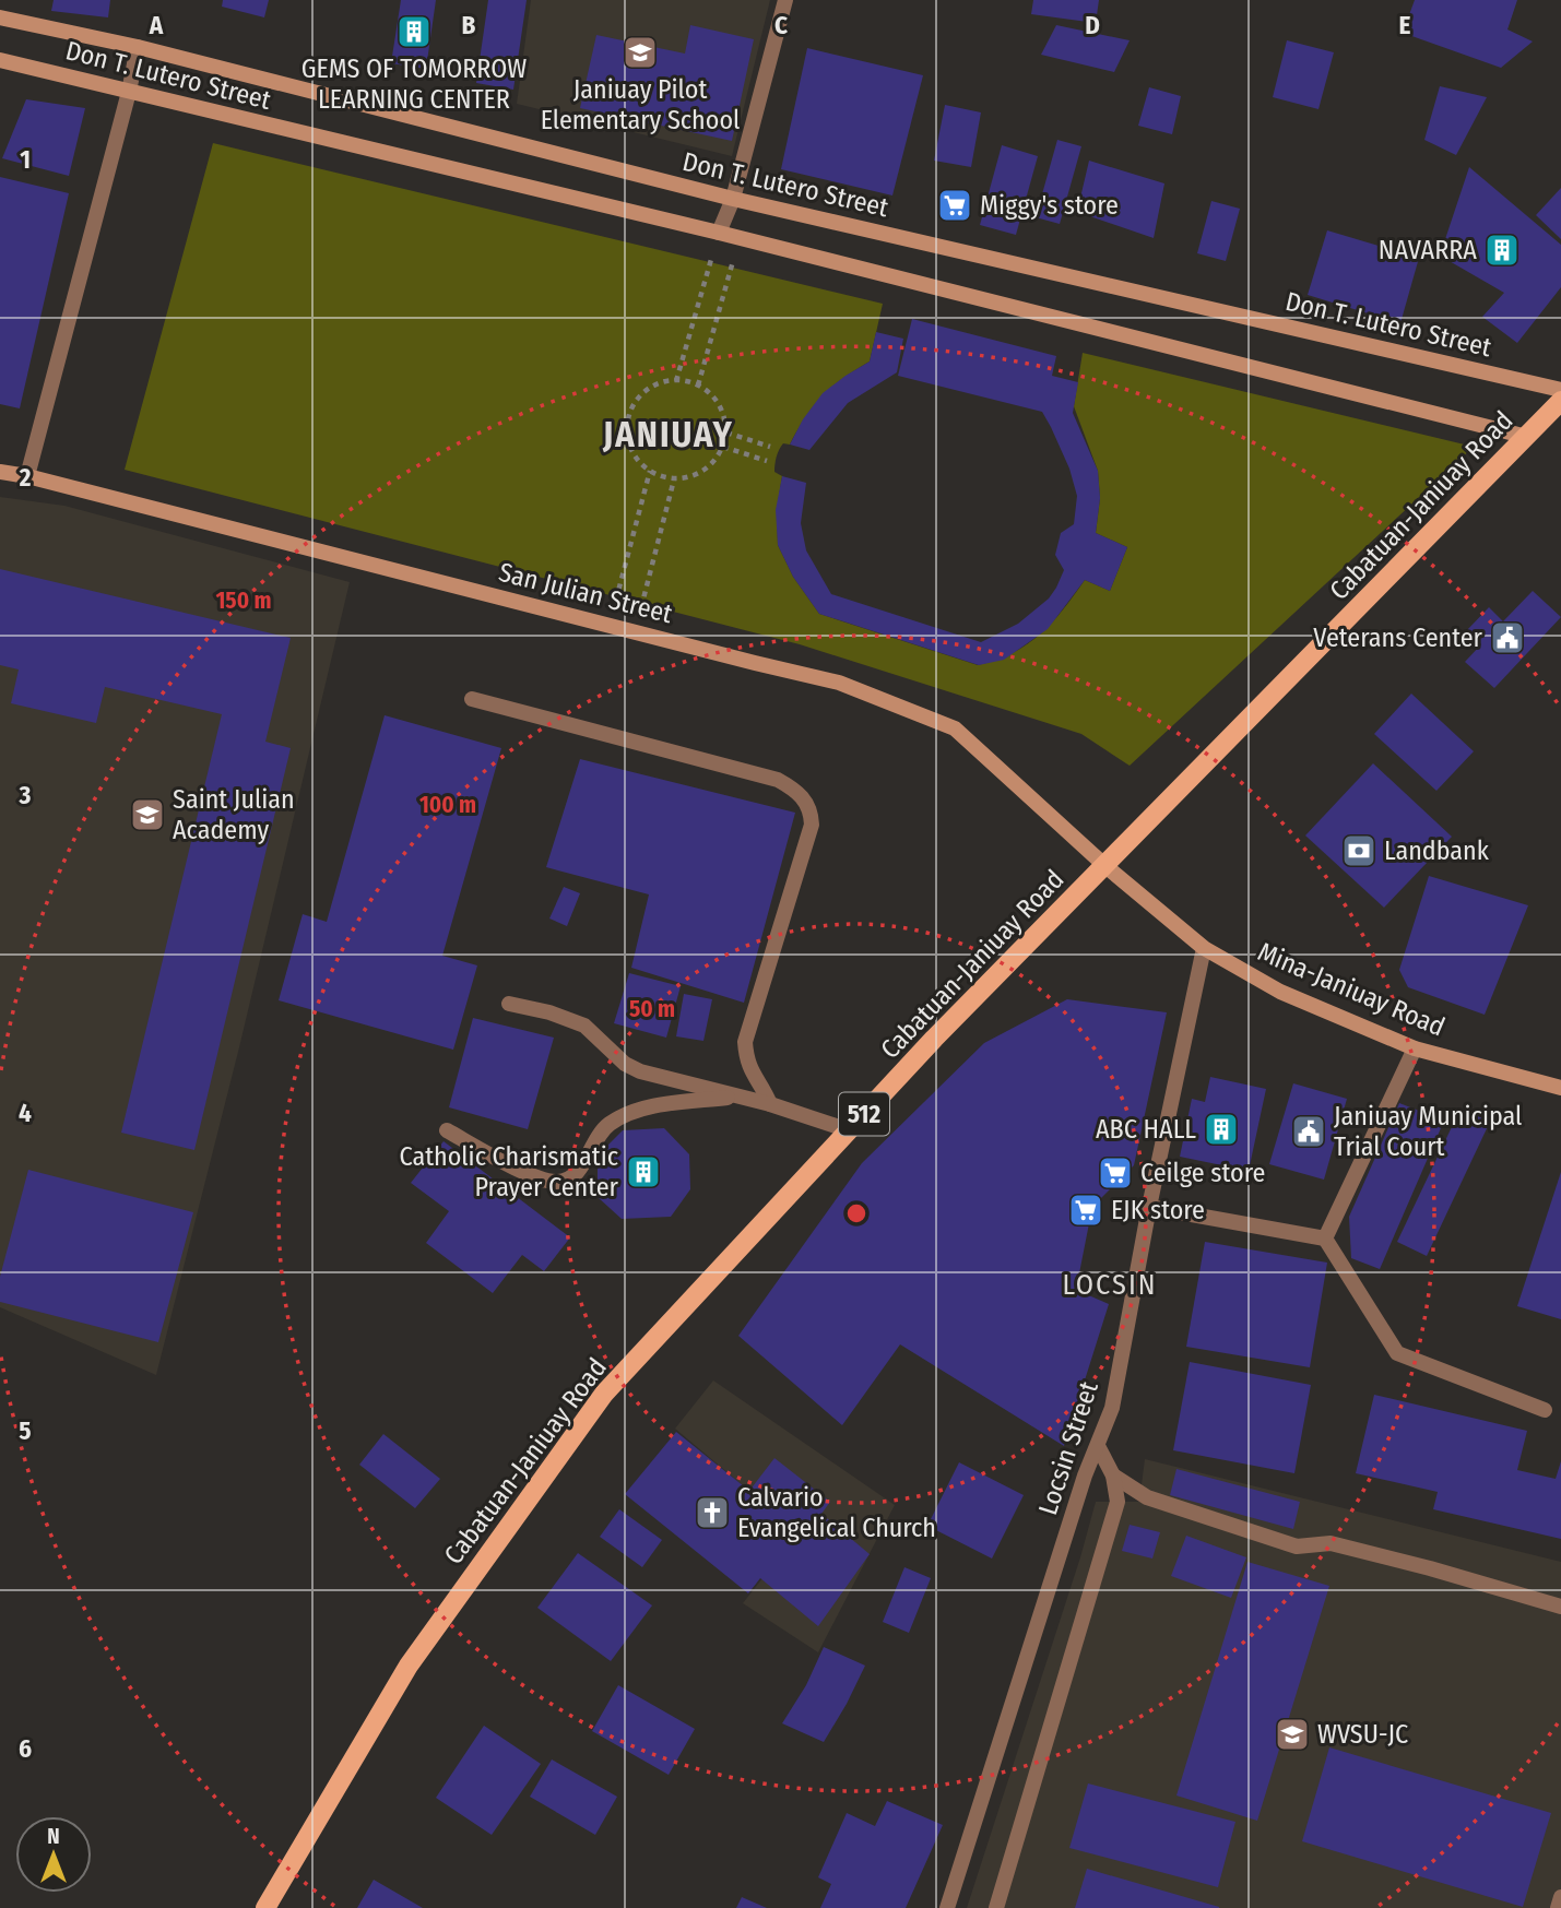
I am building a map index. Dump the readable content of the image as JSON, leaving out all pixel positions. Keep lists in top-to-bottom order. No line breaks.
{"streets":{"main road":["Cabatuan-Janiuay Road","512"],"street":["Don T. Lutero Street","San Julian Street","Mina-Janiuay Road","Locsin Street"]},"crossings":[["Don T. Lutero Street","Cabatuan-Janiuay Road"],["Cabatuan-Janiuay Road","San Julian Street"],["Cabatuan-Janiuay Road","Mina-Janiuay Road"],["San Julian Street","Mina-Janiuay Road"],["Mina-Janiuay Road","Locsin Street"]],"districts":["JANIUAY","LOCSIN"],"places":{"building":["GEMS OF TOMORROW LEARNING CENTER","NAVARRA","ABC HALL","Catholic Charismatic Prayer Center"],"school or university":["Janiuay Pilot Elementary School","Saint Julian Academy","WVSU-JC"],"supermarket":["Miggy's store","Ceilge store","EJK store"],"public building":["Veterans Center","Janiuay Municipal Trial Court"],"bank":["Landbank"],"church":["Calvario Evangelical Church"]},"north":"top","grid":{"columns":["A","B","C","D","E"],"rows":["1","2","3","4","5","6"]},"rings":["150 m","100 m","50 m"]}
